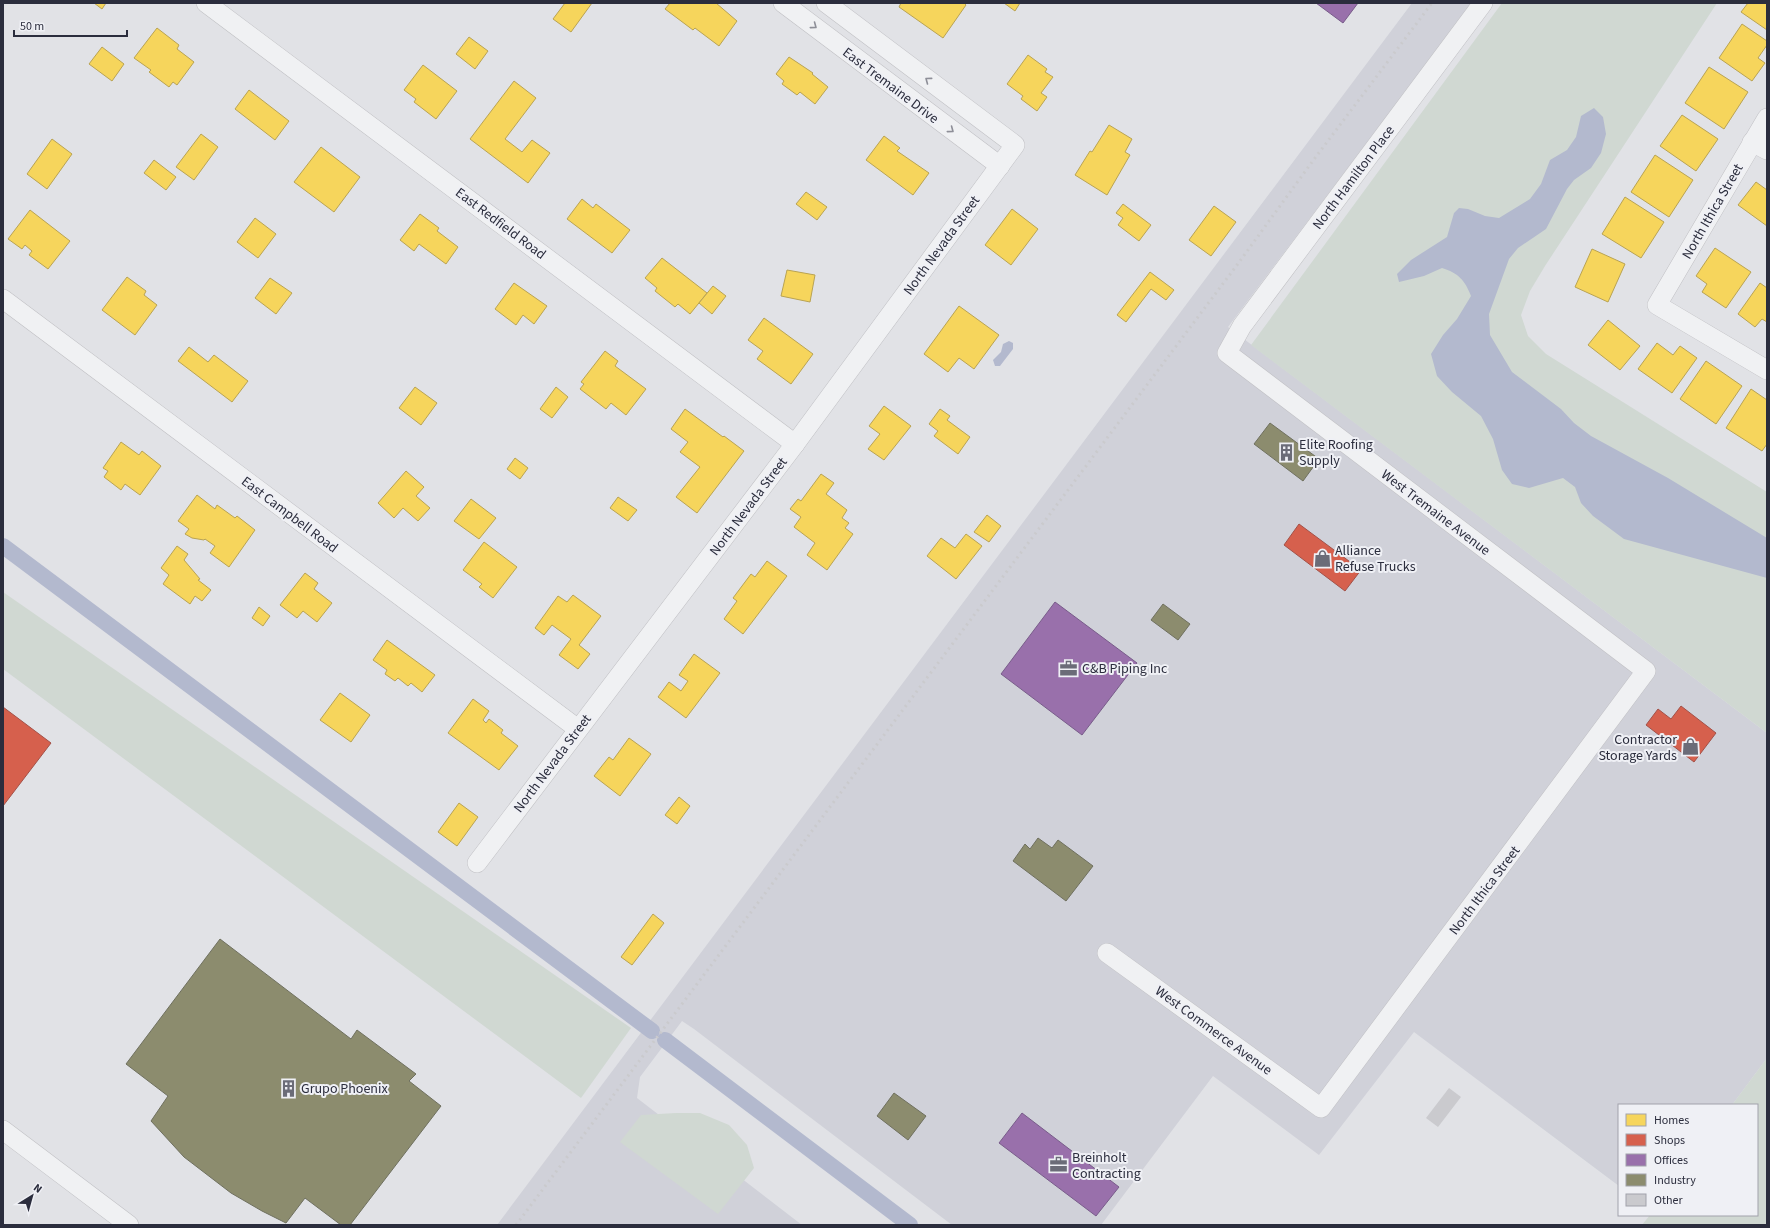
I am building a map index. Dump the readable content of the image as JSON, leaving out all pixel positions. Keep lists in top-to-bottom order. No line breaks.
{"streets":{"street":["East Tremaine Drive","North Hamilton Place","North Ithica Street","East Redfield Road","North Nevada Street","West Tremaine Avenue","East Campbell Road","West Commerce Avenue"]},"crossings":[["East Tremaine Drive","North Nevada Street"],["North Hamilton Place","West Tremaine Avenue"],["North Ithica Street","West Tremaine Avenue"],["North Ithica Street","West Commerce Avenue"],["East Redfield Road","North Nevada Street"],["North Nevada Street","East Campbell Road"]],"places":{"building":["Elite Roofing Supply","Grupo Phoenix"],"shop":["Alliance Refuse Trucks","Contractor Storage Yards"],"office":["C&B Piping Inc","Breinholt Contracting"]},"legend":["Homes","Shops","Offices","Industry","Other"],"scale_bar":"50 m","north":"top right"}
